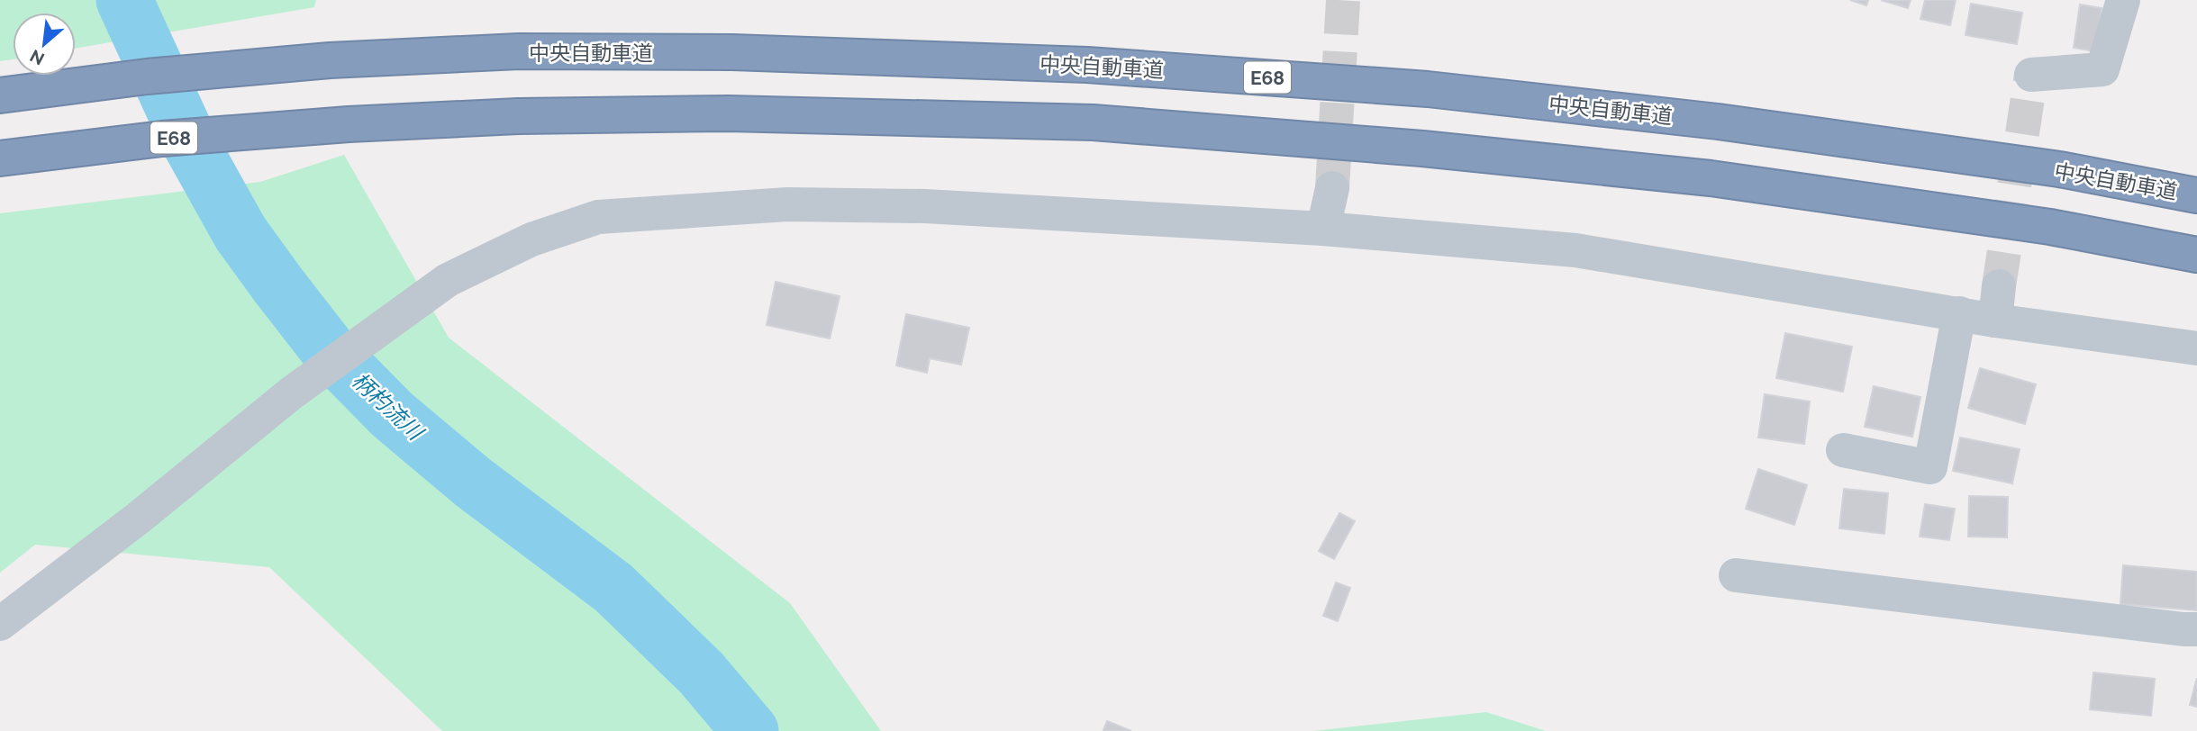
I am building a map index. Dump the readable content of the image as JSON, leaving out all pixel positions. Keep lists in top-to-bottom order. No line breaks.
{"streets":{"highway":["中央自動車道","E68"]},"water":["柄杓流川"],"north":"bottom left"}
